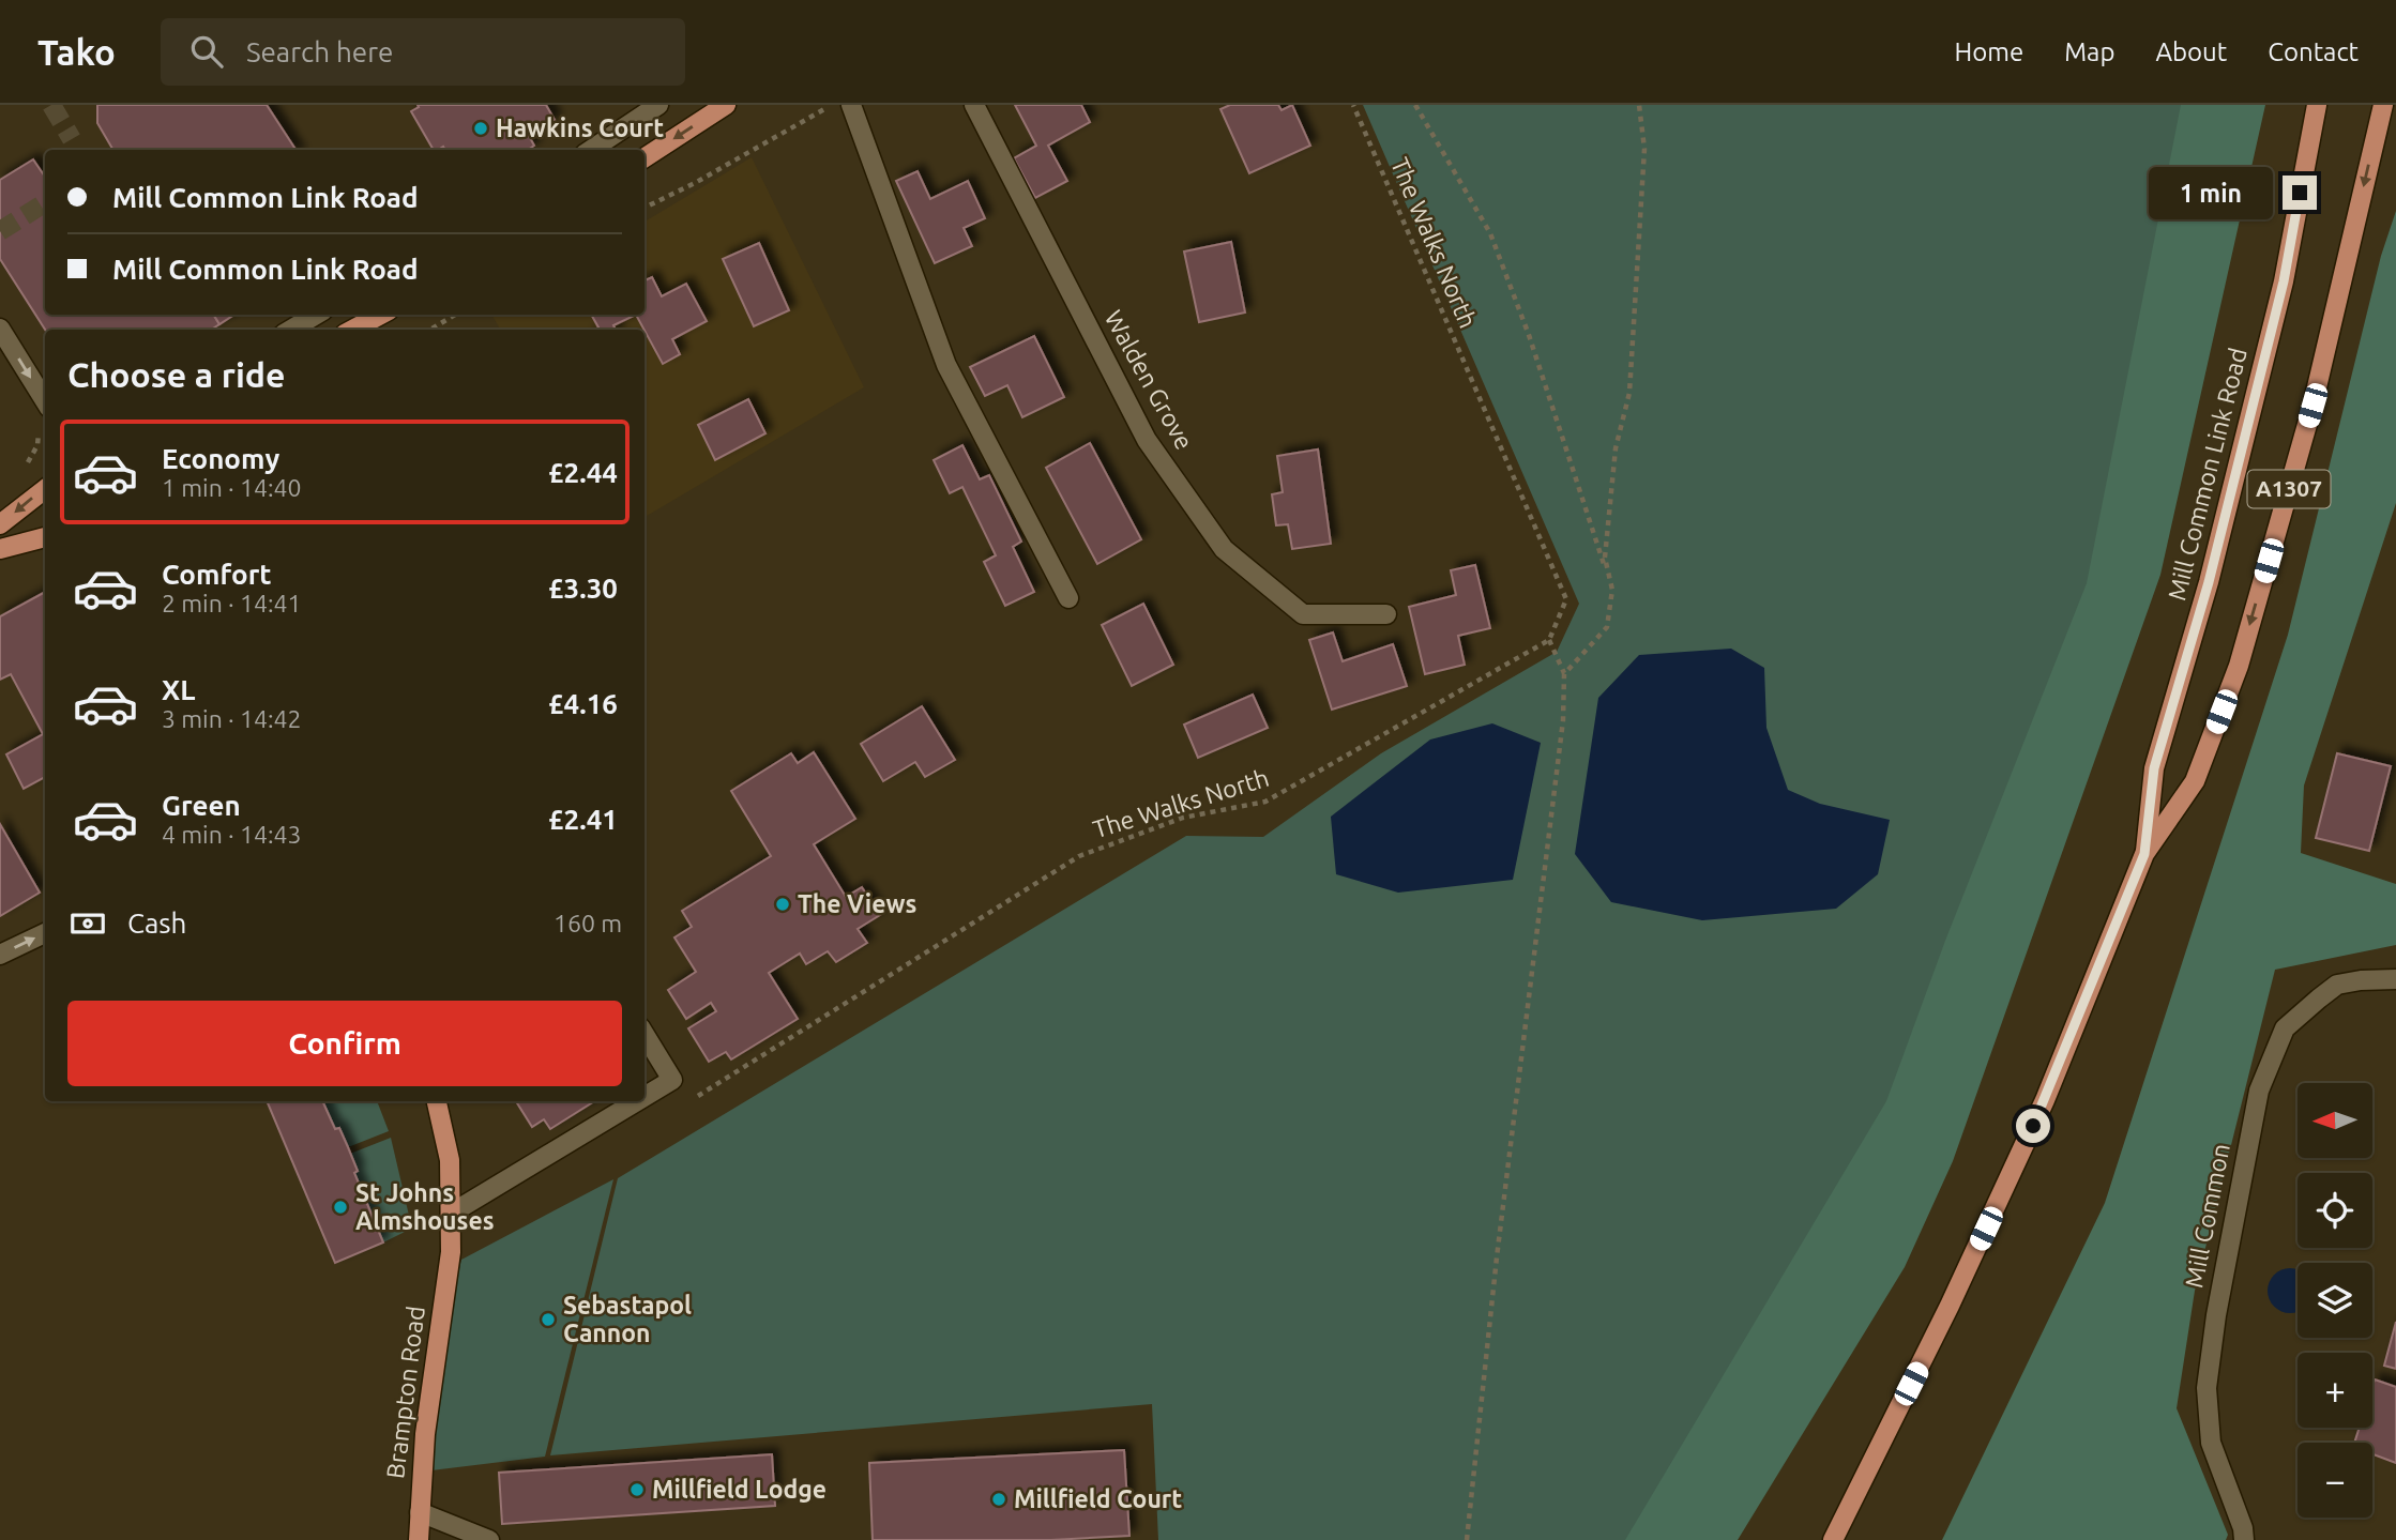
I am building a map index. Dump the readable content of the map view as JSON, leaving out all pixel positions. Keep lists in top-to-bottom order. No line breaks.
{"streets":{"main road":["Mill Common Link Road","A1307","Brampton Road"],"street":["Walden Grove","Mill Common"],"path":["The Walks North"]},"places":["Hawkins Court","The Views","St Johns Almshouses","Sebastapol Cannon","Millfield Lodge","Millfield Court"],"north":"left","page":{"header":"Tako","search":"Search here","nav":["Home","Map","About","Contact"],"banner":["Mill Common Link Road","Mill Common Link Road"],"bubble":"1 min","heading":"Choose a ride","list":[{"name":"Economy","note":"1 min · 14:40","value":"£2.44"},{"name":"Comfort","note":"2 min · 14:41","value":"£3.30"},{"name":"XL","note":"3 min · 14:42","value":"£4.16"},{"name":"Green","note":"4 min · 14:43","value":"£2.41"}],"pay":["Cash","160 m"],"buttons":"Confirm","map_buttons":["+","−"]}}
